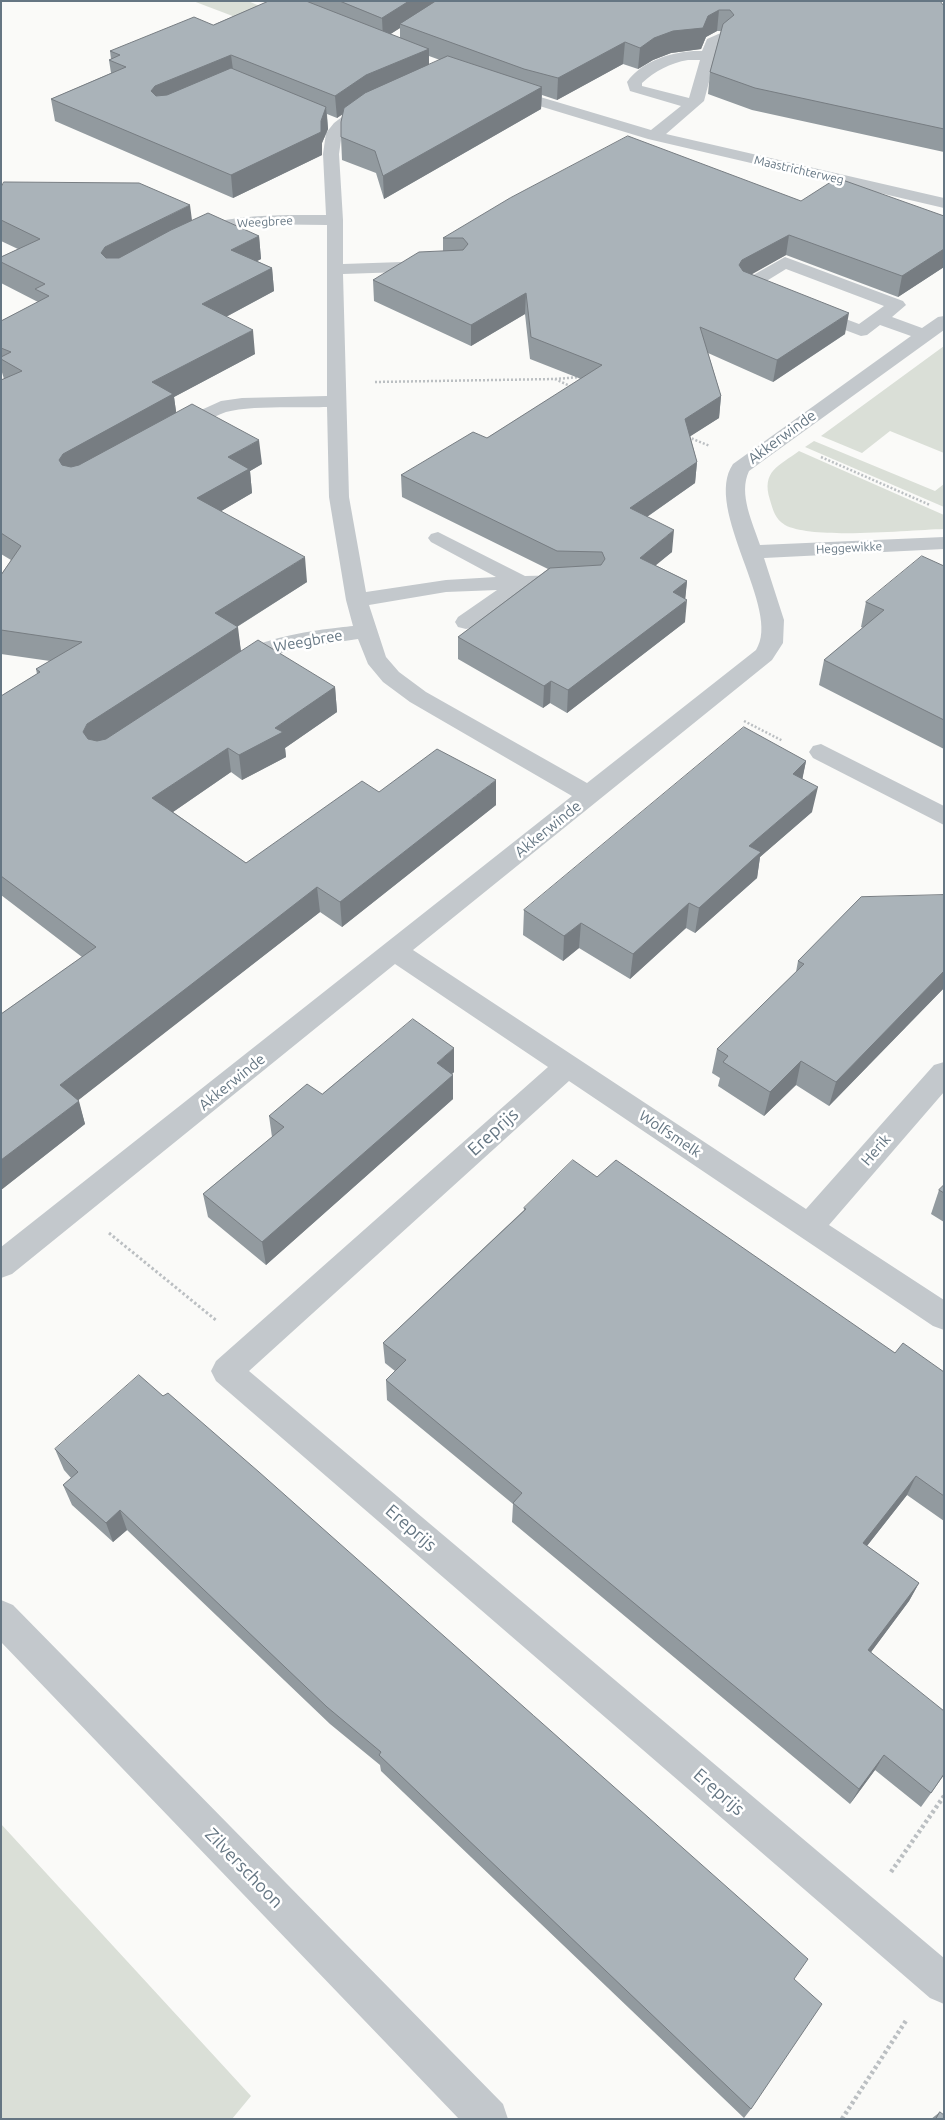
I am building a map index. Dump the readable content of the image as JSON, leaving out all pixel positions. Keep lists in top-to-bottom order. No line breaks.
{"streets":{"street":["Maastrichterweg","Weegbree","Akkerwinde","Heggewikke","Ereprijs","Wolfsmelk","Herik","Zilverschoon"]},"crossings":[["Akkerwinde","Heggewikke"],["Akkerwinde","Wolfsmelk"],["Ereprijs","Wolfsmelk"],["Wolfsmelk","Herik"]]}
